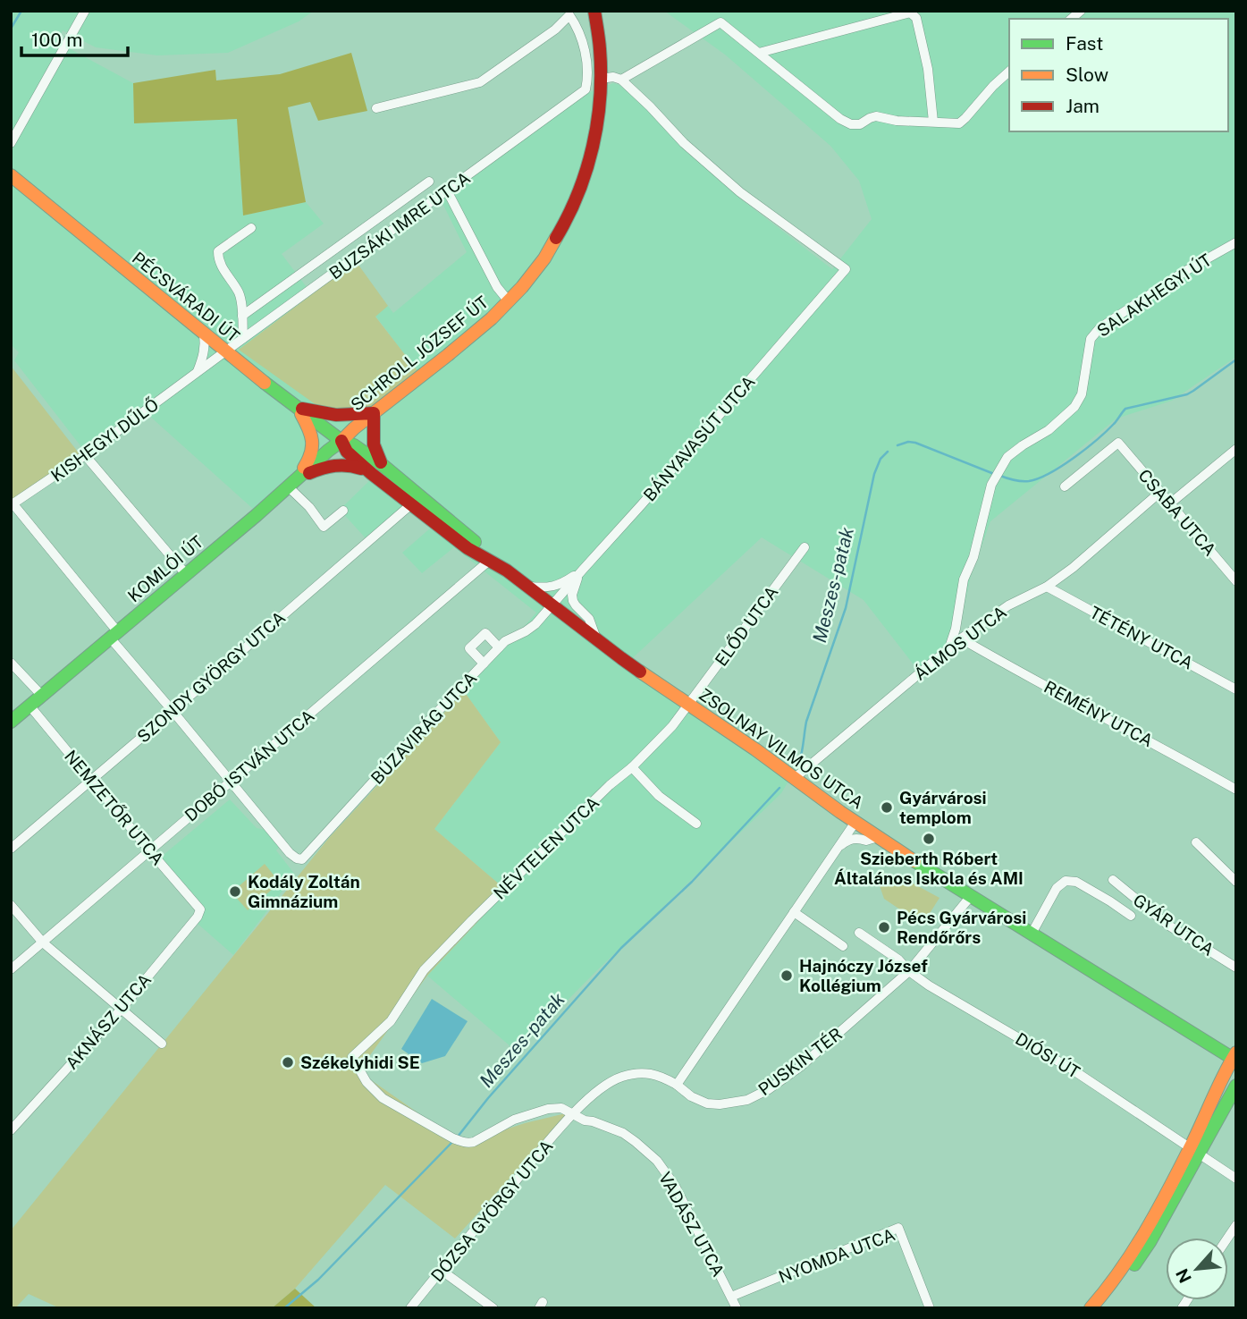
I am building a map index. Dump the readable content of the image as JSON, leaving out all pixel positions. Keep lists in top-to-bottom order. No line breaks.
{"streets":{"main road":["PÉCSVÁRADI ÚT","SCHROLL JÓZSEF ÚT","KOMLÓI ÚT","ZSOLNAY VILMOS UTCA"],"street":["BUZSÁKI IMRE UTCA","SALAKHEGYI ÚT","BÁNYAVASÚT UTCA","KISHEGYI DŰLŐ","CSABA UTCA","ELŐD UTCA","TÉTÉNY UTCA","ÁLMOS UTCA","SZONDY GYÖRGY UTCA","REMÉNY UTCA","BÚZAVIRÁG UTCA","DOBÓ ISTVÁN UTCA","NEMZETŐR UTCA","NÉVTELEN UTCA","GYÁR UTCA","AKNÁSZ UTCA","DIÓSI ÚT","PUSKIN TÉR","DÓZSA GYÖRGY UTCA","VADÁSZ UTCA","NYOMDA UTCA"]},"crossings":[["BUZSÁKI IMRE UTCA","PÉCSVÁRADI ÚT"],["BUZSÁKI IMRE UTCA","KISHEGYI DŰLŐ"],["SALAKHEGYI ÚT","ÁLMOS UTCA"],["PÉCSVÁRADI ÚT","SCHROLL JÓZSEF ÚT"],["PÉCSVÁRADI ÚT","KISHEGYI DŰLŐ"],["PÉCSVÁRADI ÚT","KOMLÓI ÚT"],["PÉCSVÁRADI ÚT","ZSOLNAY VILMOS UTCA"],["SCHROLL JÓZSEF ÚT","KOMLÓI ÚT"],["SCHROLL JÓZSEF ÚT","ZSOLNAY VILMOS UTCA"],["BÁNYAVASÚT UTCA","BÚZAVIRÁG UTCA"],["BÁNYAVASÚT UTCA","ZSOLNAY VILMOS UTCA"],["CSABA UTCA","ÁLMOS UTCA"],["KOMLÓI ÚT","ZSOLNAY VILMOS UTCA"],["KOMLÓI ÚT","NEMZETŐR UTCA"],["ELŐD UTCA","ZSOLNAY VILMOS UTCA"],["ELŐD UTCA","NÉVTELEN UTCA"],["TÉTÉNY UTCA","ÁLMOS UTCA"],["ÁLMOS UTCA","REMÉNY UTCA"],["ÁLMOS UTCA","ZSOLNAY VILMOS UTCA"],["SZONDY GYÖRGY UTCA","ZSOLNAY VILMOS UTCA"],["SZONDY GYÖRGY UTCA","NEMZETŐR UTCA"],["BÚZAVIRÁG UTCA","ZSOLNAY VILMOS UTCA"],["BÚZAVIRÁG UTCA","DOBÓ ISTVÁN UTCA"],["ZSOLNAY VILMOS UTCA","DOBÓ ISTVÁN UTCA"],["ZSOLNAY VILMOS UTCA","NÉVTELEN UTCA"],["ZSOLNAY VILMOS UTCA","GYÁR UTCA"],["ZSOLNAY VILMOS UTCA","PUSKIN TÉR"],["DOBÓ ISTVÁN UTCA","NEMZETŐR UTCA"],["NEMZETŐR UTCA","AKNÁSZ UTCA"],["NÉVTELEN UTCA","VADÁSZ UTCA"],["DIÓSI ÚT","PUSKIN TÉR"],["PUSKIN TÉR","DÓZSA GYÖRGY UTCA"],["PUSKIN TÉR","VADÁSZ UTCA"],["DÓZSA GYÖRGY UTCA","VADÁSZ UTCA"],["VADÁSZ UTCA","NYOMDA UTCA"]],"water":["Meszes-patak"],"places":["Gyárvárosi templom","Szieberth Róbert Általános Iskola és AMI","Kodály Zoltán Gimnázium","Pécs Gyárvárosi Rendőrőrs","Hajnóczy József Kollégium","Székelyhidi SE"],"legend":["Fast","Slow","Jam"],"scale_bar":"100 m","north":"bottom left"}
